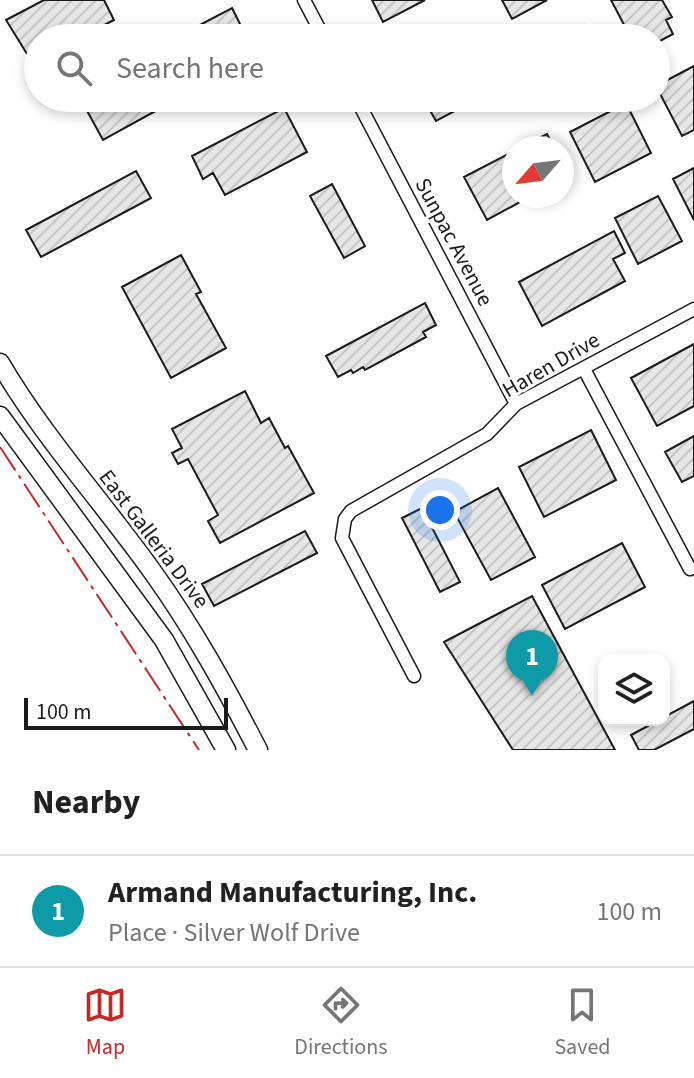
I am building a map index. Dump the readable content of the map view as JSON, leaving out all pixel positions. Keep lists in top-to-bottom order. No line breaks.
{"streets":{"main road":["East Galleria Drive"],"street":["Sunpac Avenue","Haren Drive"]},"crossings":[["Sunpac Avenue","Haren Drive"]],"scale_bar":"100 m","north":"bottom left","page":{"search":"Search here","pins":"1","scale":"100 m","heading":"Nearby","list":[{"mark":"1","name":"Armand Manufacturing, Inc.","note":"Place · Silver Wolf Drive","value":"100 m"}],"nav":["Map","Directions","Saved"]}}
